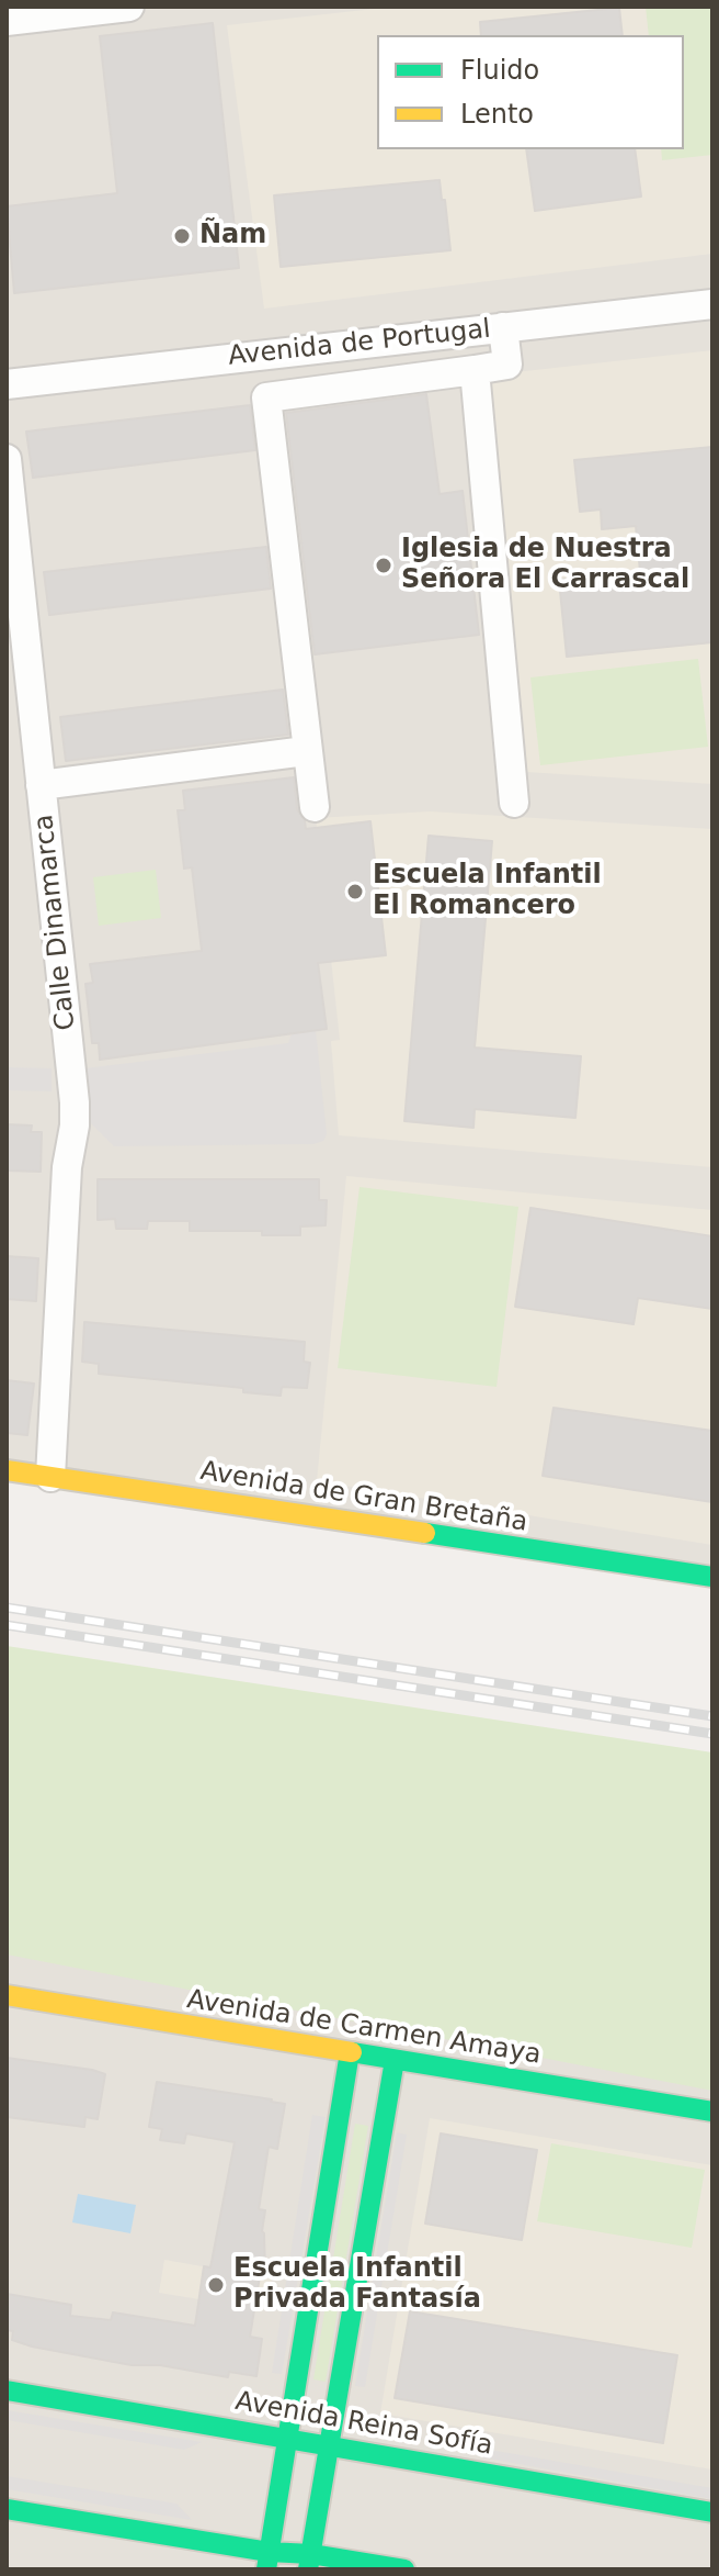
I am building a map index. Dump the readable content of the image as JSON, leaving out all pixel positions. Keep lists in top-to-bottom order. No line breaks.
{"streets":{"street":["Avenida de Portugal","Calle Dinamarca","Avenida de Gran Bretaña","Avenida de Carmen Amaya","Avenida Reina Sofía"]},"crossings":[["Calle Dinamarca","Avenida de Gran Bretaña"]],"places":["Ñam","Iglesia de Nuestra Señora El Carrascal","Escuela Infantil El Romancero","Escuela Infantil Privada Fantasía"],"legend":["Fluido","Lento"]}
